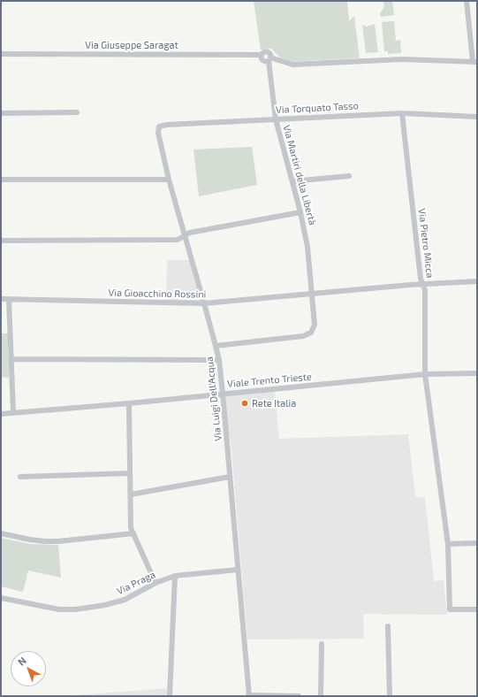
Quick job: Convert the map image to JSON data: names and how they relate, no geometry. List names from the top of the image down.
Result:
{
  "streets": {
    "street": [
      "Via Giuseppe Saragat",
      "Via Torquato Tasso",
      "Via Martiri della Libertà",
      "Via Pietro Micca",
      "Via Gioacchino Rossini",
      "Viale Trento Trieste",
      "Via Luigi Dell'Acqua",
      "Via Praga"
    ]
  },
  "crossings": [
    ["Via Giuseppe Saragat", "Via Martiri della Libertà"],
    ["Via Torquato Tasso", "Via Martiri della Libertà"],
    ["Via Torquato Tasso", "Via Pietro Micca"],
    ["Via Martiri della Libertà", "Via Gioacchino Rossini"],
    ["Via Martiri della Libertà", "Via Luigi Dell'Acqua"],
    ["Via Pietro Micca", "Viale Trento Trieste"],
    ["Via Gioacchino Rossini", "Via Luigi Dell'Acqua"],
    ["Viale Trento Trieste", "Via Luigi Dell'Acqua"],
    ["Via Luigi Dell'Acqua", "Via Praga"]
  ],
  "places": ["Rete Italia"],
  "north": "top left"
}
